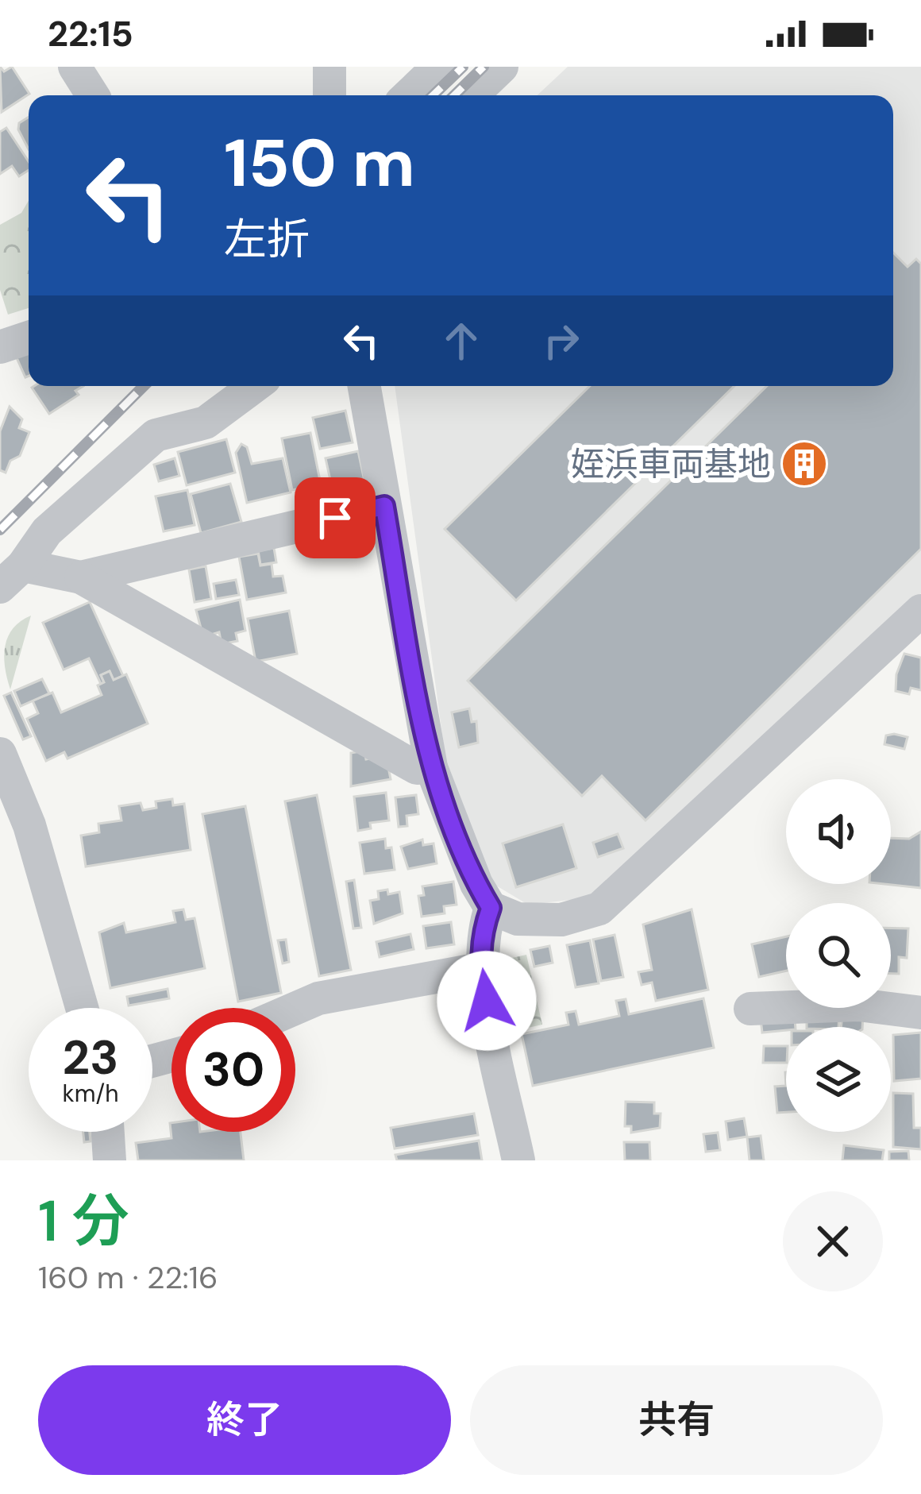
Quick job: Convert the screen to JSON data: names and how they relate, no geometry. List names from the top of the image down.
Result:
{
  "places": {
    "building": ["姪浜車両基地"]
  },
  "page": {
    "status": "22:15",
    "turn": ["150 m", "左折"],
    "speed": "23 km/h",
    "limit": "30",
    "heading": ["1 分", "160 m · 22:16"],
    "buttons": ["終了", "共有"]
  }
}
